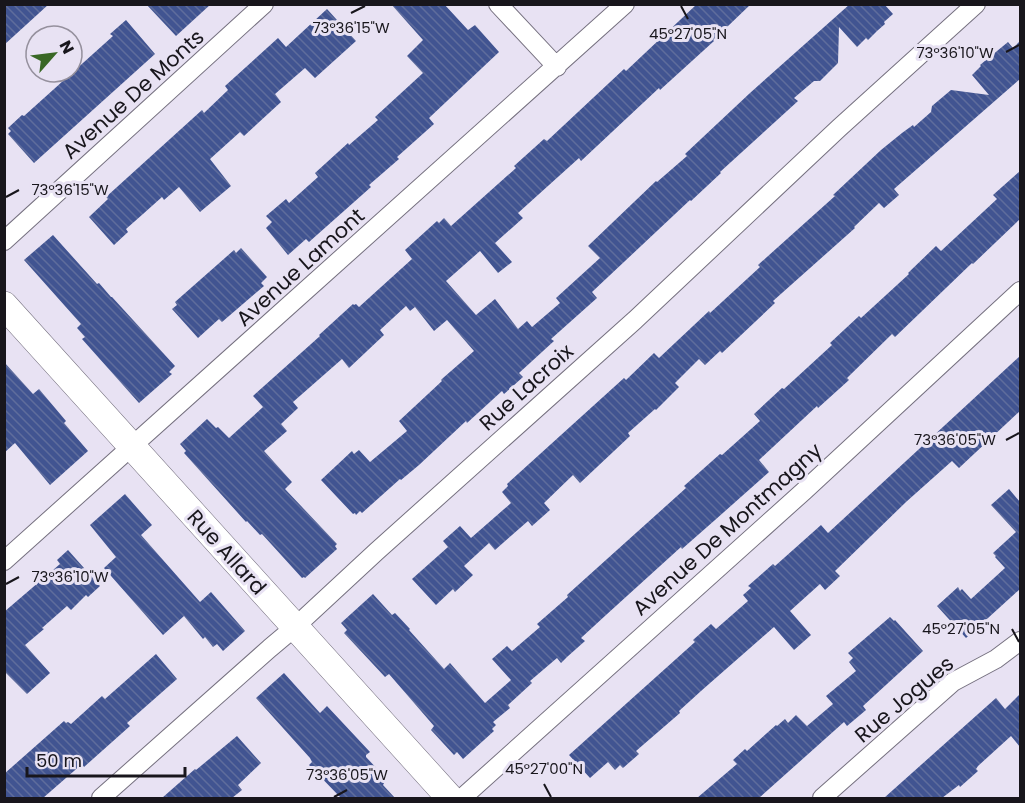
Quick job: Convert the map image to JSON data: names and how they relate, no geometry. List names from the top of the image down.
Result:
{
  "streets": {
    "street": [
      "Avenue De Monts",
      "Avenue Lamont",
      "Rue Lacroix",
      "Avenue De Montmagny",
      "Rue Allard",
      "Rue Jogues"
    ]
  },
  "crossings": [
    ["Avenue Lamont", "Rue Allard"],
    ["Rue Lacroix", "Rue Allard"]
  ],
  "scale_bar": "50 m",
  "north": "top right",
  "coordinates": [
    "73°36'15\"W",
    "45°27'05\"N",
    "73°36'10\"W",
    "73°36'05\"W",
    "45°27'00\"N"
  ]
}
